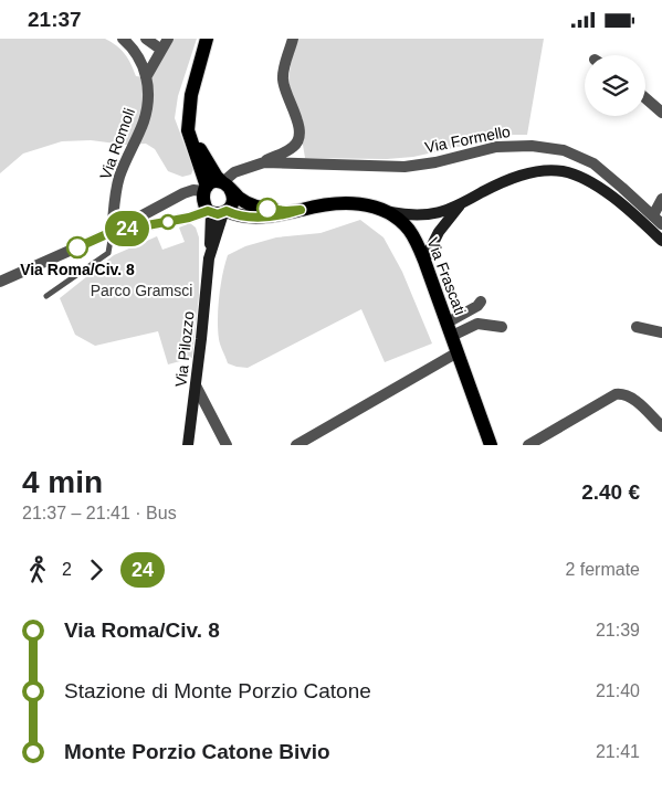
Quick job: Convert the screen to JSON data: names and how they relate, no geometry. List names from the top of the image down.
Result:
{
  "streets": {
    "main road": ["Via Frascati"],
    "street": ["Via Formello", "Via Romoli", "Via Pilozzo"]
  },
  "crossings": [
    ["Via Frascati", "Via Pilozzo"]
  ],
  "parks": ["Parco Gramsci"],
  "places": ["Via Roma/Civ. 8"],
  "lines": ["bus line 24"],
  "page": {
    "status": "21:37",
    "on_map": "24",
    "heading": ["4 min", "21:37 – 21:41 · Bus", "2.40 €"],
    "legs": ["2", "24", "2 fermate"],
    "list": [
      {
        "name": "Via Roma/Civ. 8",
        "value": "21:39"
      },
      {
        "name": "Stazione di Monte Porzio Catone",
        "value": "21:40"
      },
      {
        "name": "Monte Porzio Catone Bivio",
        "value": "21:41"
      }
    ]
  }
}
